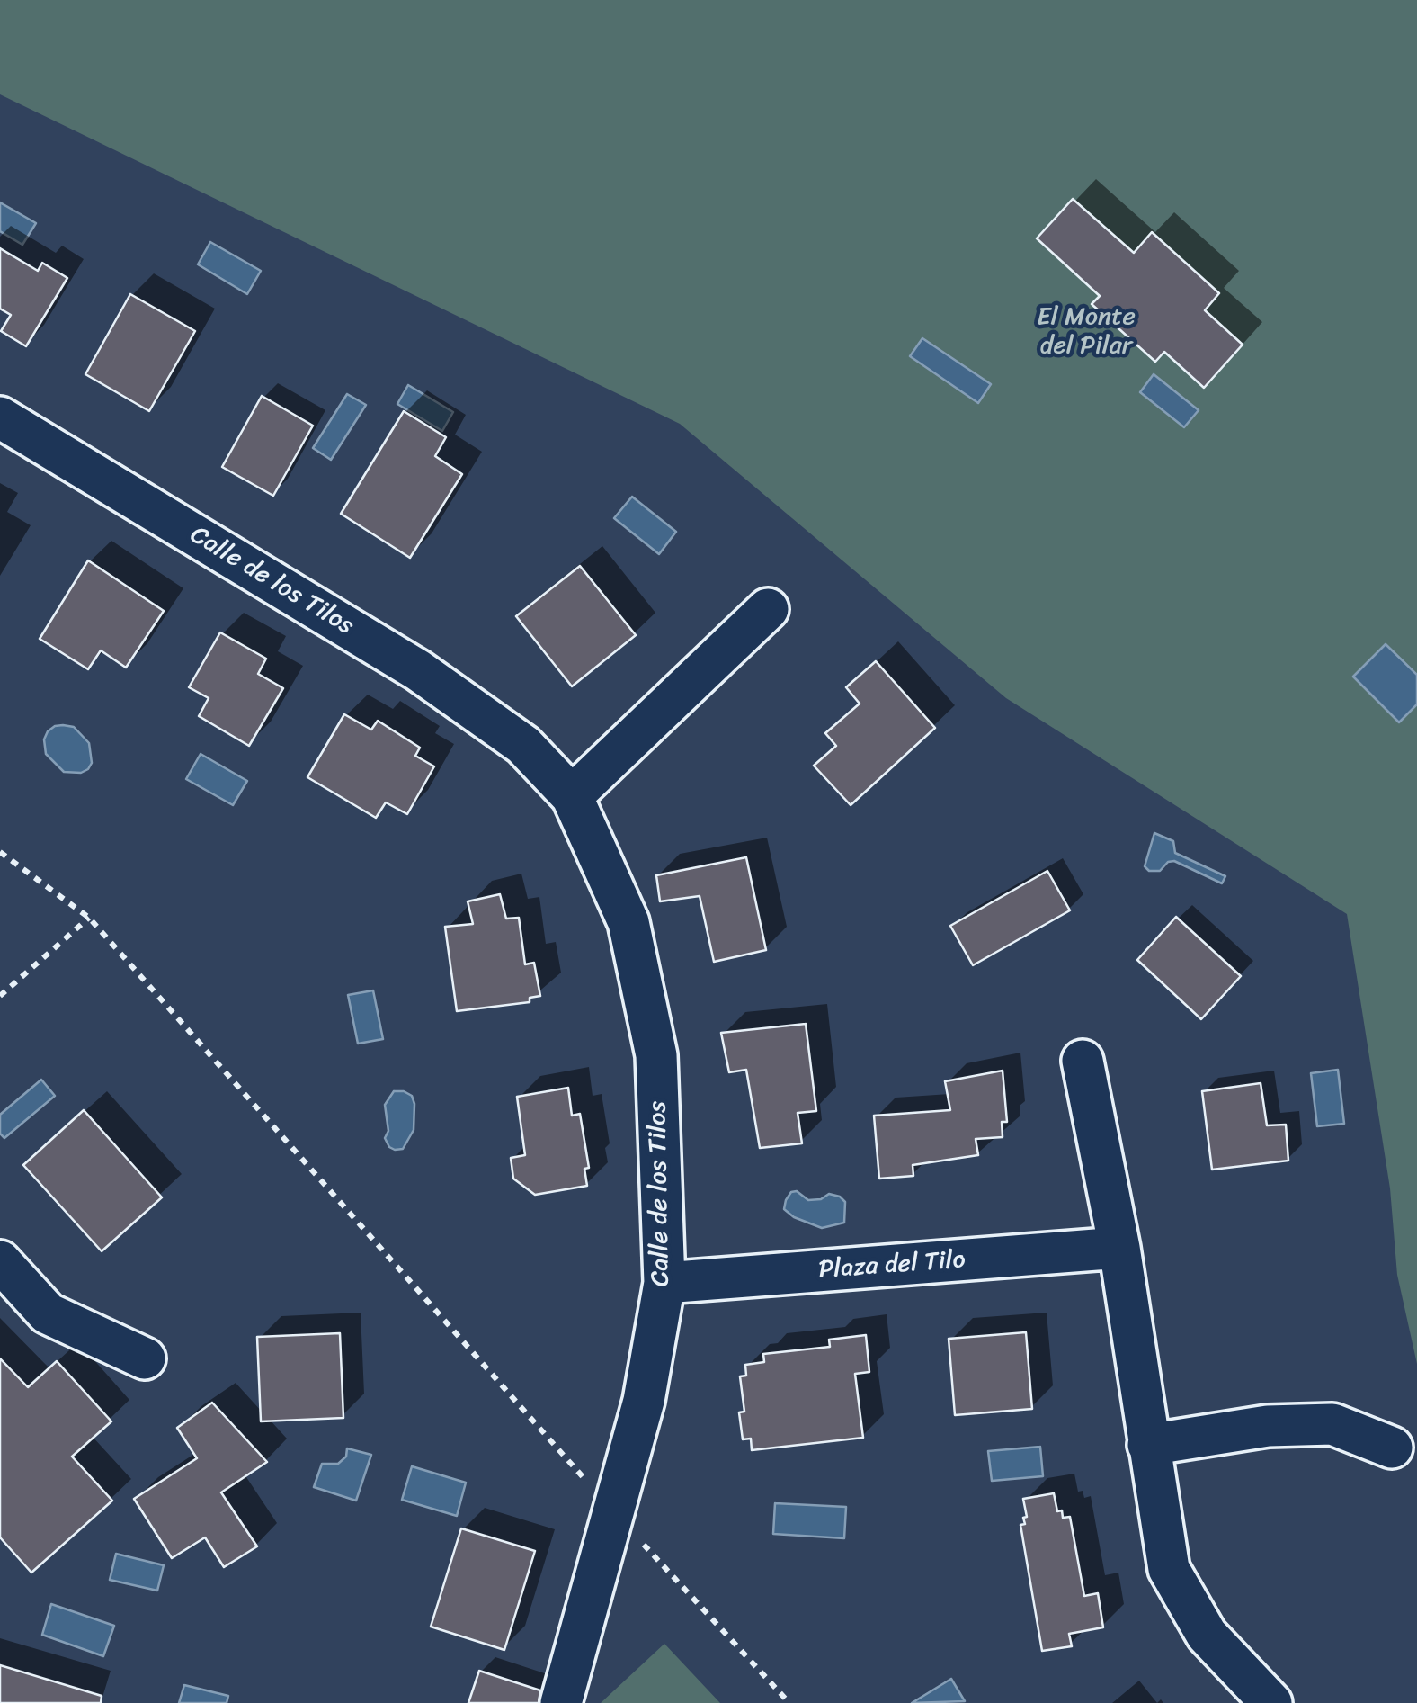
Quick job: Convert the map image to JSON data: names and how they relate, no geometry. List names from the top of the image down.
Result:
{
  "streets": {
    "street": ["Calle de los Tilos", "Plaza del Tilo"]
  },
  "crossings": [
    ["Calle de los Tilos", "Plaza del Tilo"]
  ],
  "parks": ["El Monte del Pilar"]
}
